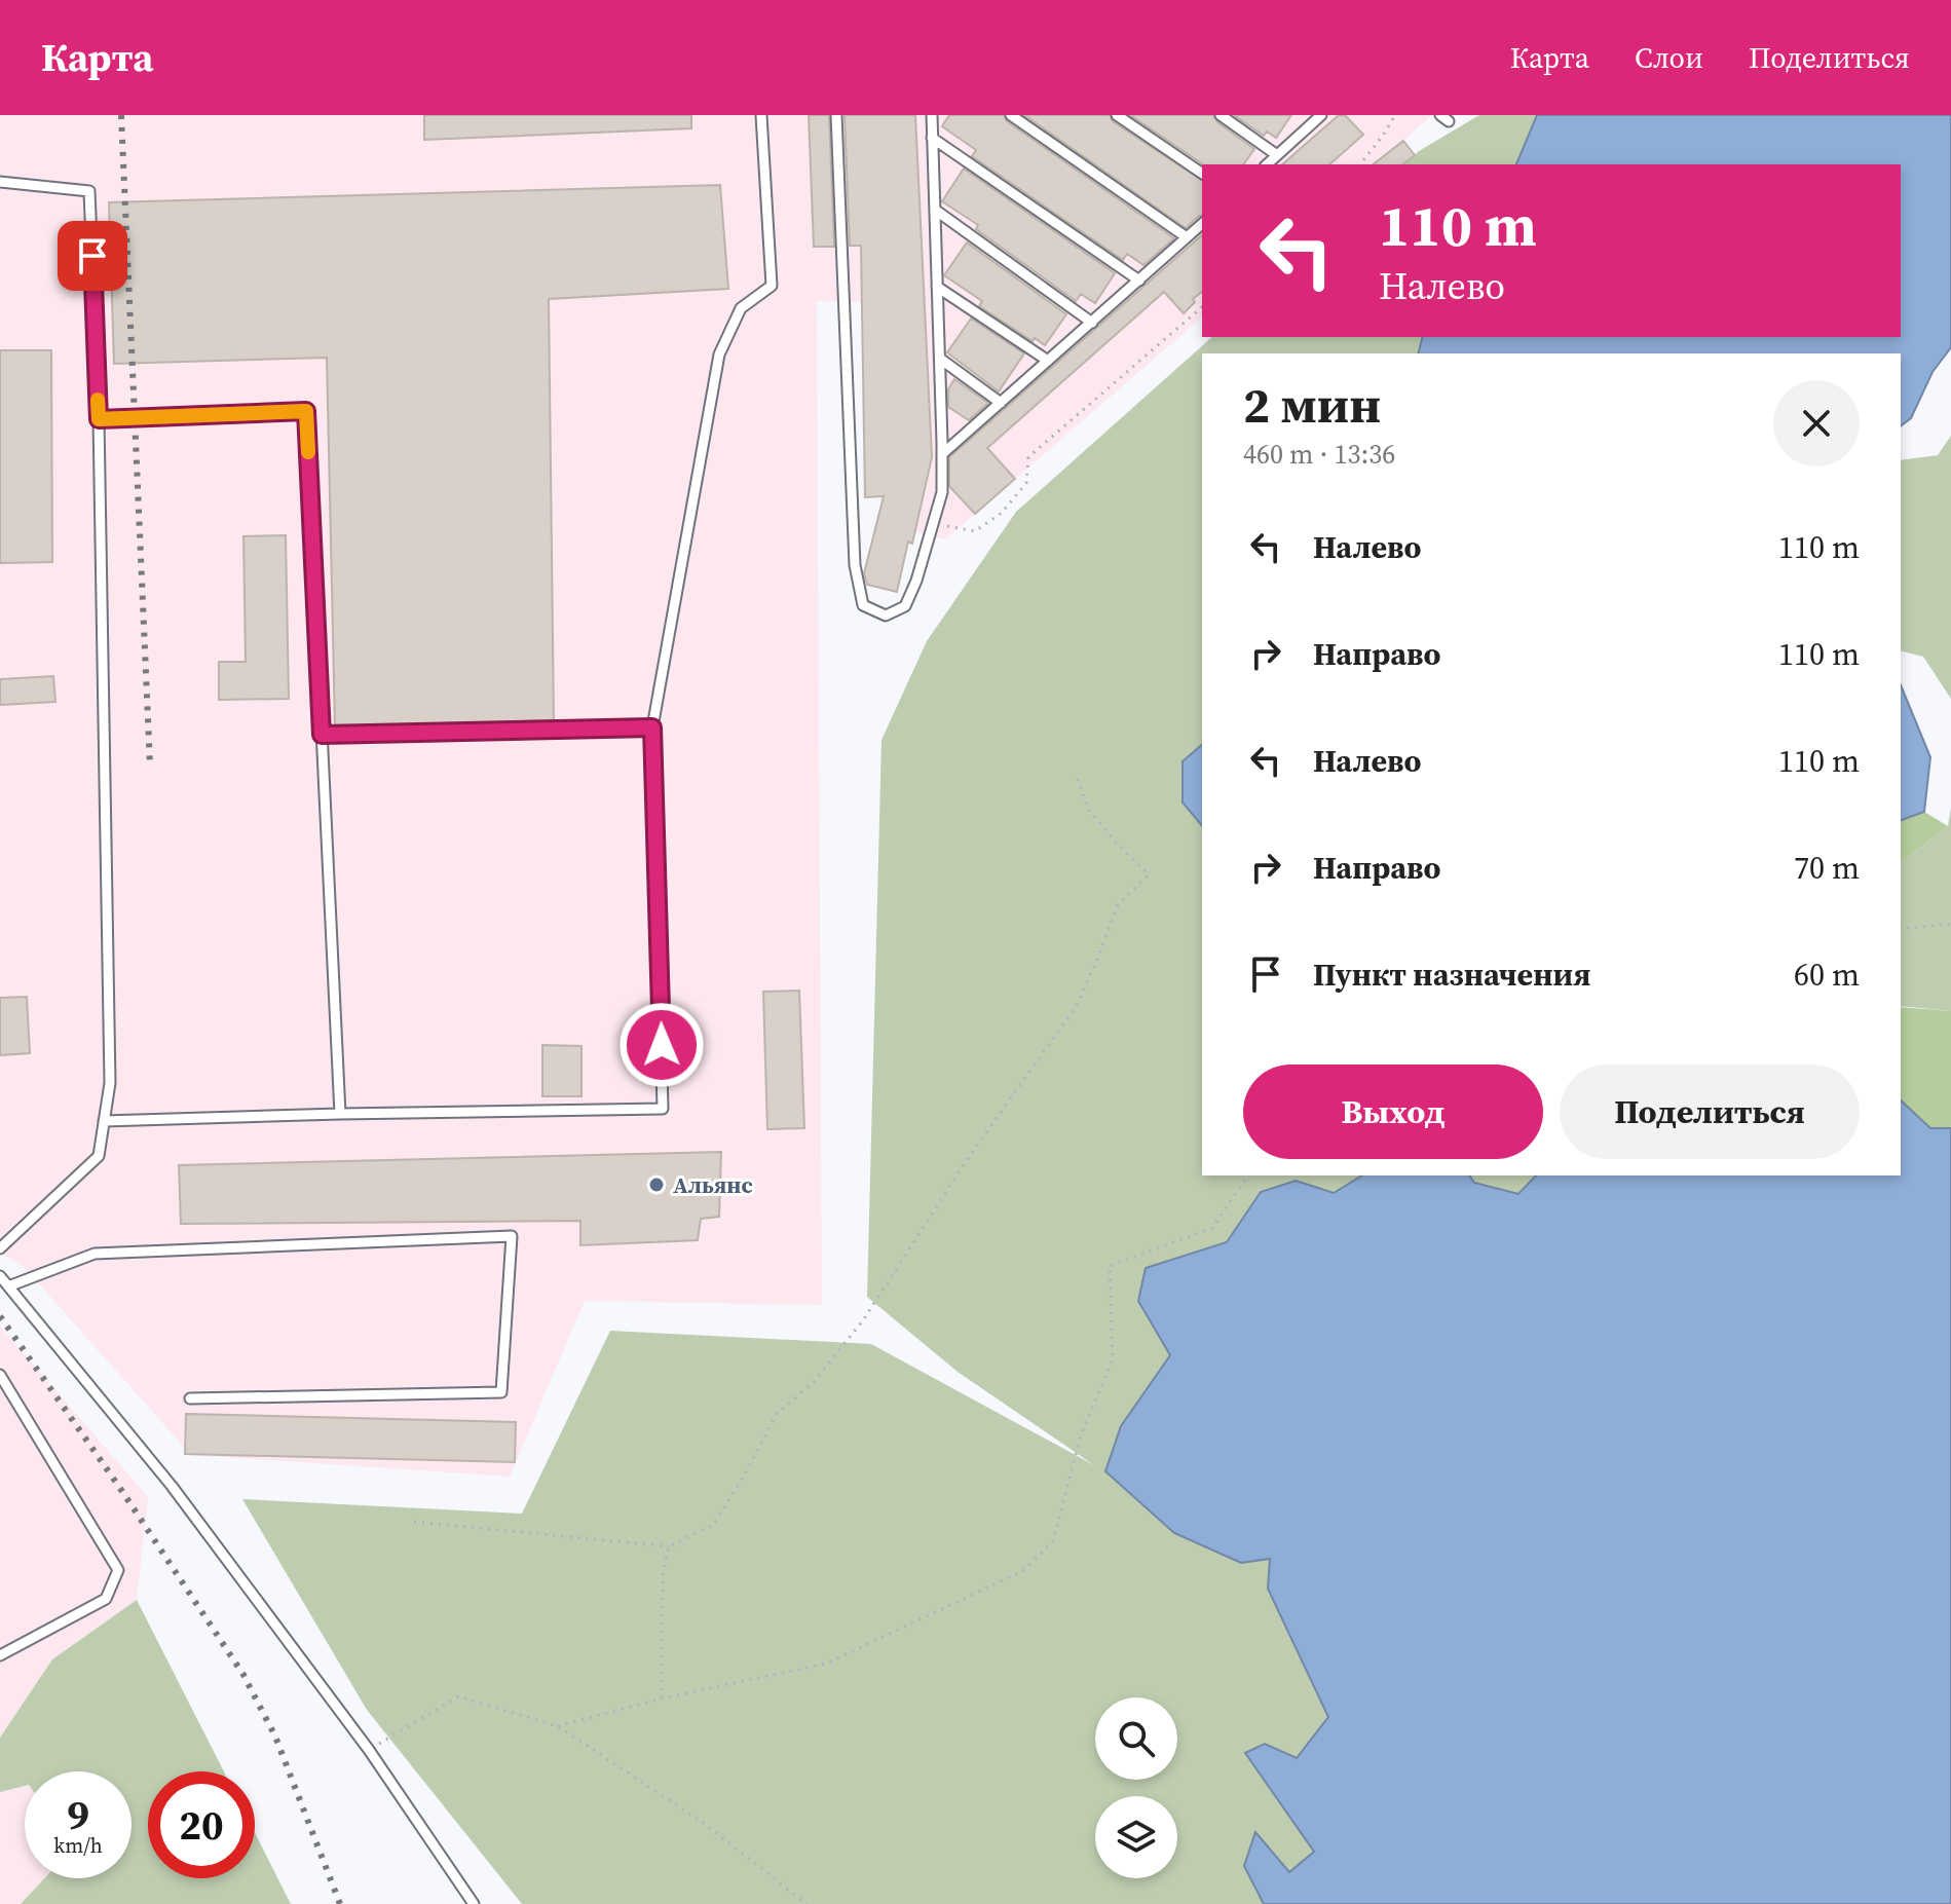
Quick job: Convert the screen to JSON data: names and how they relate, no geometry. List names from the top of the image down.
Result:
{
  "places": ["Альянс"],
  "page": {
    "header": "Карта",
    "nav": ["Карта", "Слои", "Поделиться"],
    "turn": ["110 m", "Налево"],
    "heading": ["2 мин", "460 m · 13:36"],
    "list": [
      {
        "name": "Налево",
        "value": "110 m"
      },
      {
        "name": "Направо",
        "value": "110 m"
      },
      {
        "name": "Налево",
        "value": "110 m"
      },
      {
        "name": "Направо",
        "value": "70 m"
      },
      {
        "name": "Пункт назначения",
        "value": "60 m"
      }
    ],
    "buttons": ["Выход", "Поделиться"],
    "speed": "9 km/h",
    "limit": "20"
  }
}
